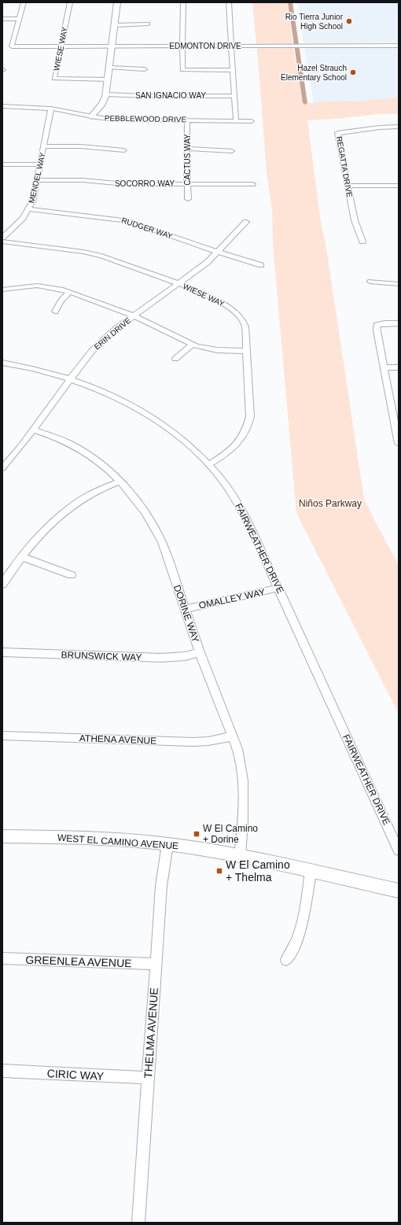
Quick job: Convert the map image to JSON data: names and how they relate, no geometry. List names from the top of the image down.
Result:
{
  "streets": {
    "main road": ["WEST EL CAMINO AVENUE"],
    "street": [
      "EDMONTON DRIVE",
      "WIESE WAY",
      "SAN IGNACIO WAY",
      "PEBBLEWOOD DRIVE",
      "CACTUS WAY",
      "REGATTA DRIVE",
      "MENDEL WAY",
      "SOCORRO WAY",
      "RUDGER WAY",
      "ERIN DRIVE",
      "FAIRWEATHER DRIVE",
      "OMALLEY WAY",
      "DORINE WAY",
      "BRUNSWICK WAY",
      "ATHENA AVENUE",
      "GREENLEA AVENUE",
      "THELMA AVENUE",
      "CIRIC WAY"
    ]
  },
  "crossings": [
    ["EDMONTON DRIVE", "WIESE WAY"],
    ["WIESE WAY", "ERIN DRIVE"],
    ["WIESE WAY", "FAIRWEATHER DRIVE"],
    ["PEBBLEWOOD DRIVE", "CACTUS WAY"],
    ["PEBBLEWOOD DRIVE", "MENDEL WAY"],
    ["CACTUS WAY", "SOCORRO WAY"],
    ["MENDEL WAY", "SOCORRO WAY"],
    ["MENDEL WAY", "RUDGER WAY"],
    ["RUDGER WAY", "ERIN DRIVE"],
    ["ERIN DRIVE", "FAIRWEATHER DRIVE"],
    ["ERIN DRIVE", "DORINE WAY"],
    ["FAIRWEATHER DRIVE", "OMALLEY WAY"],
    ["OMALLEY WAY", "DORINE WAY"],
    ["DORINE WAY", "BRUNSWICK WAY"],
    ["DORINE WAY", "ATHENA AVENUE"],
    ["DORINE WAY", "WEST EL CAMINO AVENUE"],
    ["WEST EL CAMINO AVENUE", "THELMA AVENUE"],
    ["GREENLEA AVENUE", "THELMA AVENUE"],
    ["THELMA AVENUE", "CIRIC WAY"]
  ],
  "parks": ["Niños Parkway"],
  "places": {
    "other": ["Rio Tierra Junior High School", "Hazel Strauch Elementary School"],
    "transit": ["W El Camino + Dorine", "W El Camino + Thelma"]
  }
}
